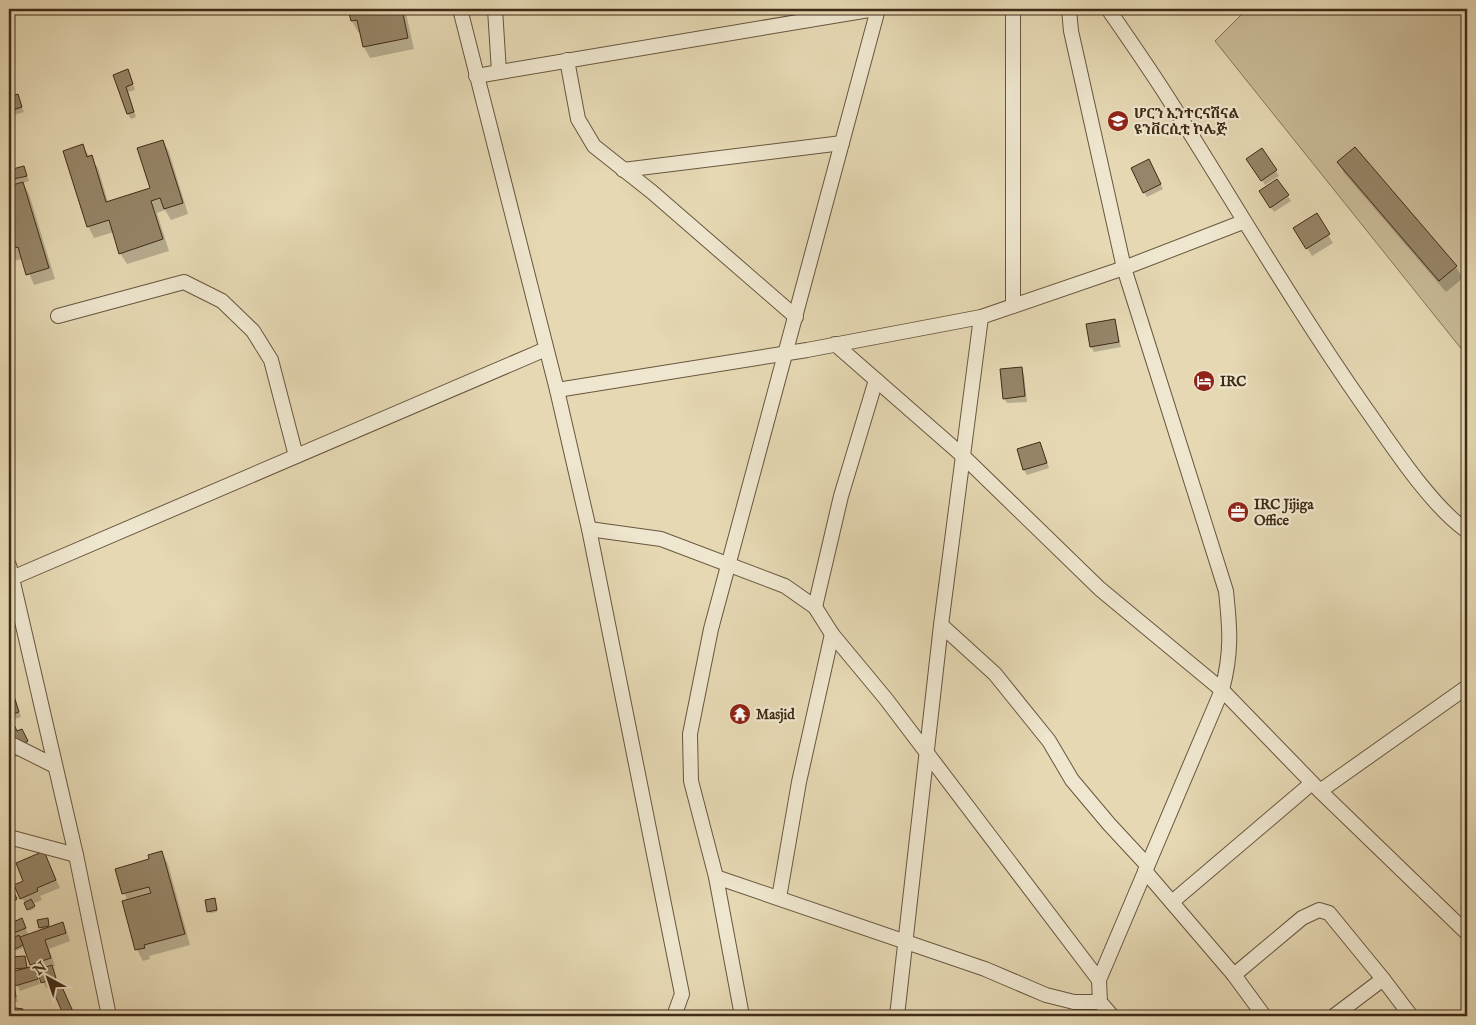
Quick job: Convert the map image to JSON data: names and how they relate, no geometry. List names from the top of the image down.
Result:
{
  "places": {
    "school or university": ["ሆርን ኢንተርናሽናል ዩንቨርሲቲ ኮሌጅ"],
    "hotel": ["IRC"],
    "office": ["IRC Jijiga Office"],
    "temple": ["Masjid"]
  },
  "north": "top left"
}
